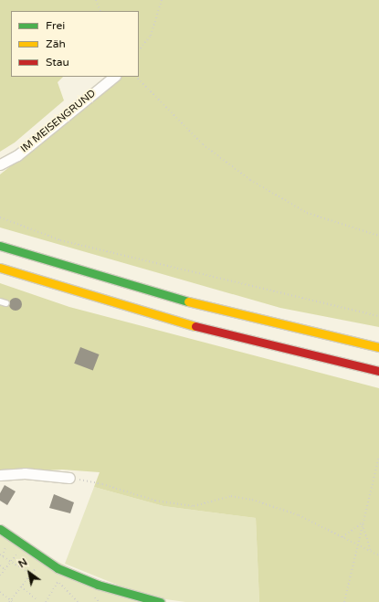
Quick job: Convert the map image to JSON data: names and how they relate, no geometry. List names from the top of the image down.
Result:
{
  "streets": {
    "street": ["IM MEISENGRUND"]
  },
  "legend": ["Frei", "Zäh", "Stau"],
  "north": "top left"
}
